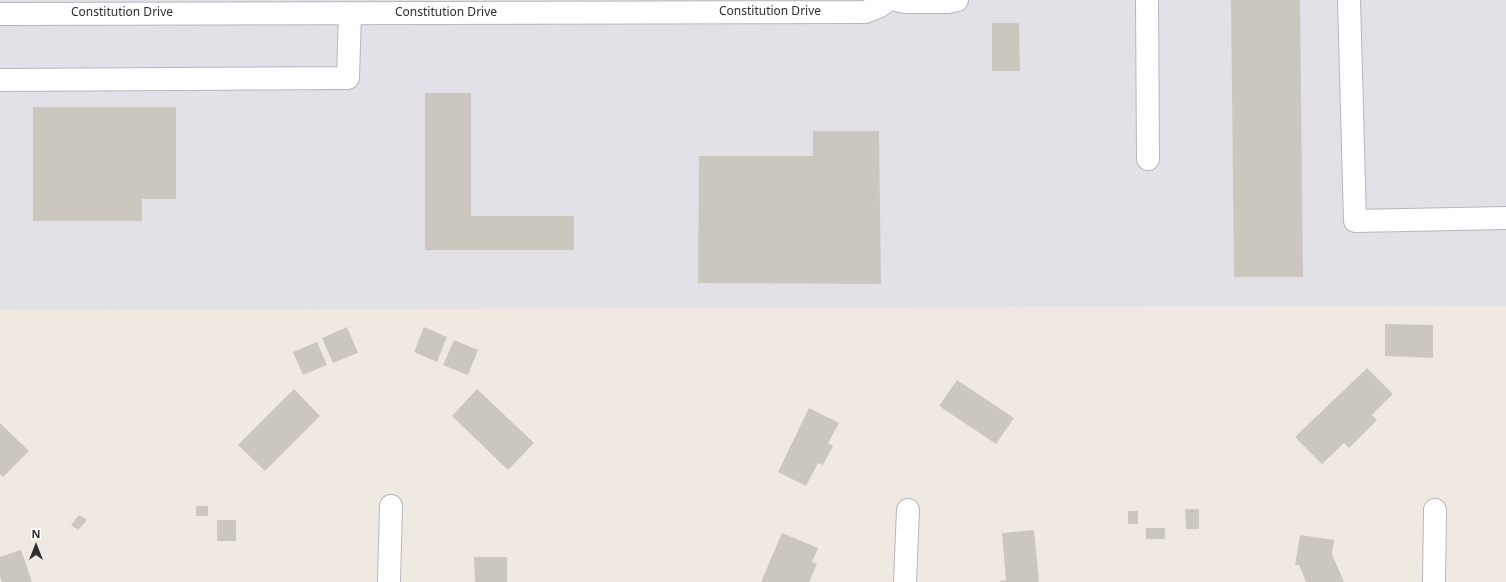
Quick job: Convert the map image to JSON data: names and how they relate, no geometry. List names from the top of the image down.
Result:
{
  "streets": {
    "street": ["Constitution Drive"]
  },
  "north": "top"
}
